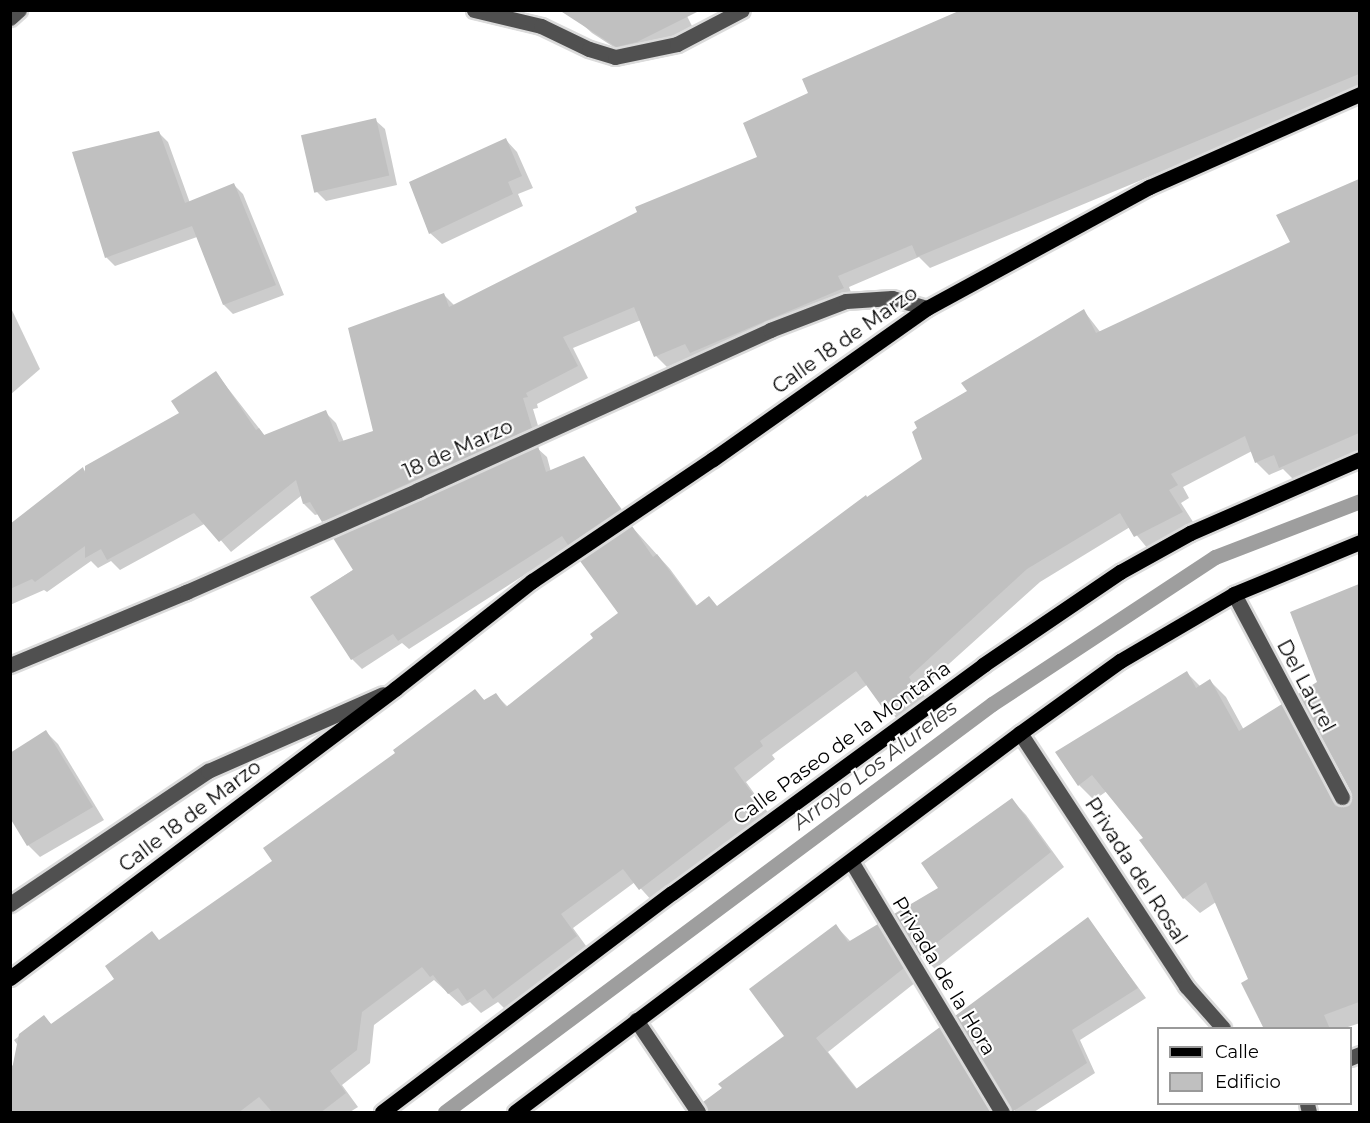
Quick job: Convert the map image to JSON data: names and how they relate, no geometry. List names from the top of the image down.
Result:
{
  "streets": {
    "main road": ["Calle 18 de Marzo", "Calle Paseo de la Montaña"],
    "street": [
      "18 de Marzo",
      "Del Laurel",
      "Privada del Rosal",
      "Privada de la Hora"
    ]
  },
  "crossings": [
    ["Calle 18 de Marzo", "18 de Marzo"]
  ],
  "water": ["Arroyo Los Alureles"],
  "legend": ["Calle", "Edificio"]
}
